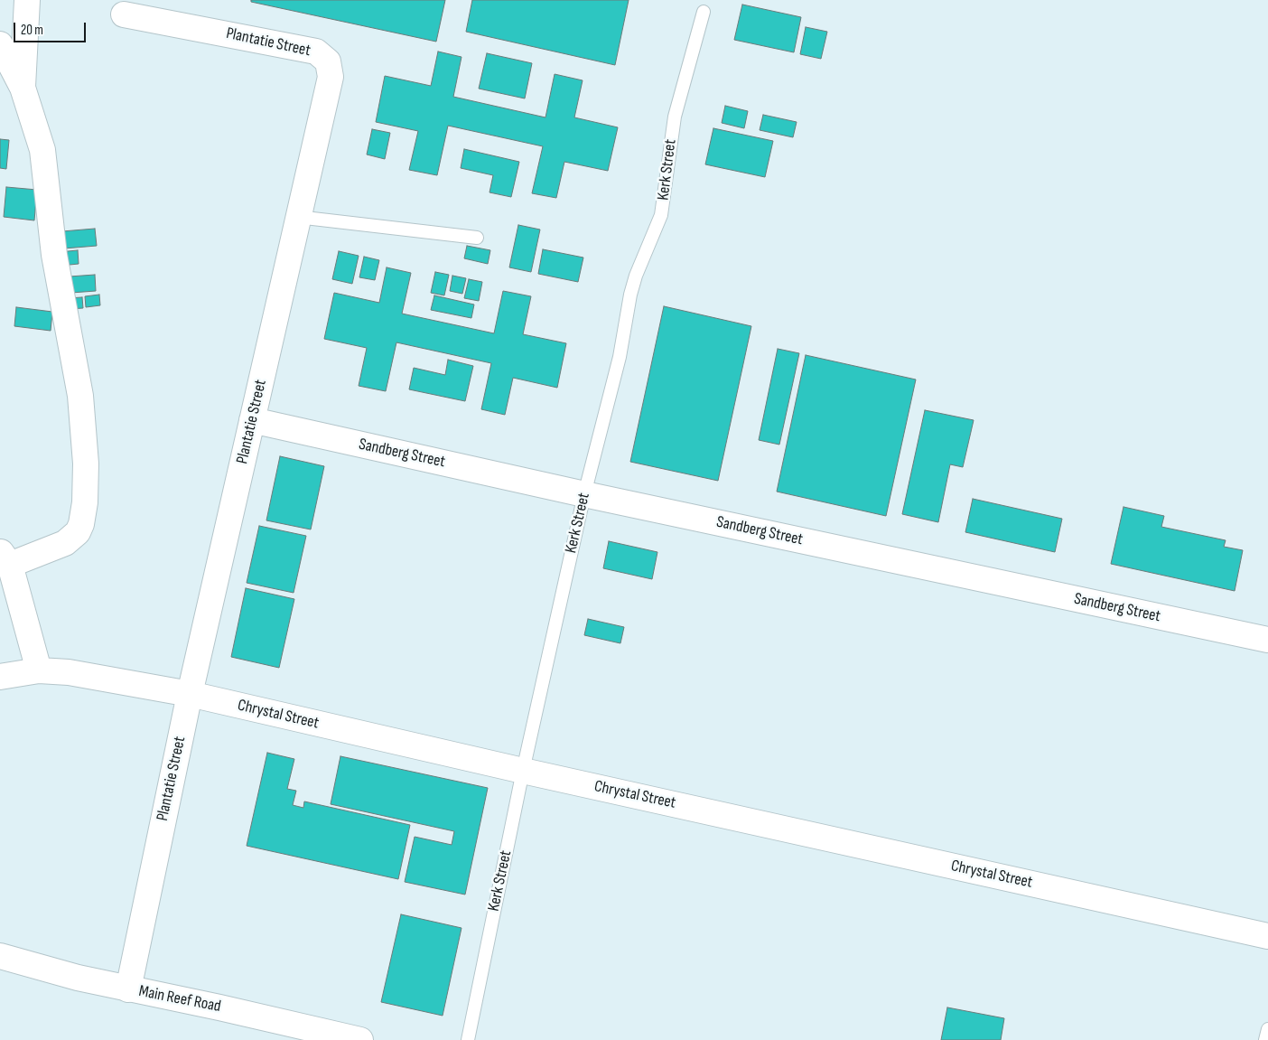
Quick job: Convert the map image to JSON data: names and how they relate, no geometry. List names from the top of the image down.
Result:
{
  "streets": {
    "street": [
      "Plantatie Street",
      "Sandberg Street",
      "Chrystal Street",
      "Main Reef Road"
    ],
    "lane": ["Kerk Street"]
  },
  "crossings": [
    ["Plantatie Street", "Sandberg Street"],
    ["Plantatie Street", "Chrystal Street"],
    ["Plantatie Street", "Main Reef Road"],
    ["Kerk Street", "Sandberg Street"],
    ["Kerk Street", "Chrystal Street"]
  ],
  "scale_bar": "20 m"
}
